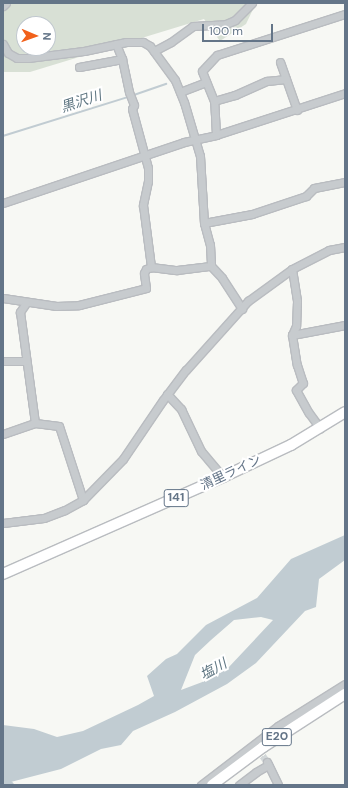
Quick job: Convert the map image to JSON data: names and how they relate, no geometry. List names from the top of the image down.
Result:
{
  "streets": {
    "highway": ["清里ライン", "141", "E20"]
  },
  "water": ["黒沢川", "塩川"],
  "scale_bar": "100 m",
  "north": "right"
}
